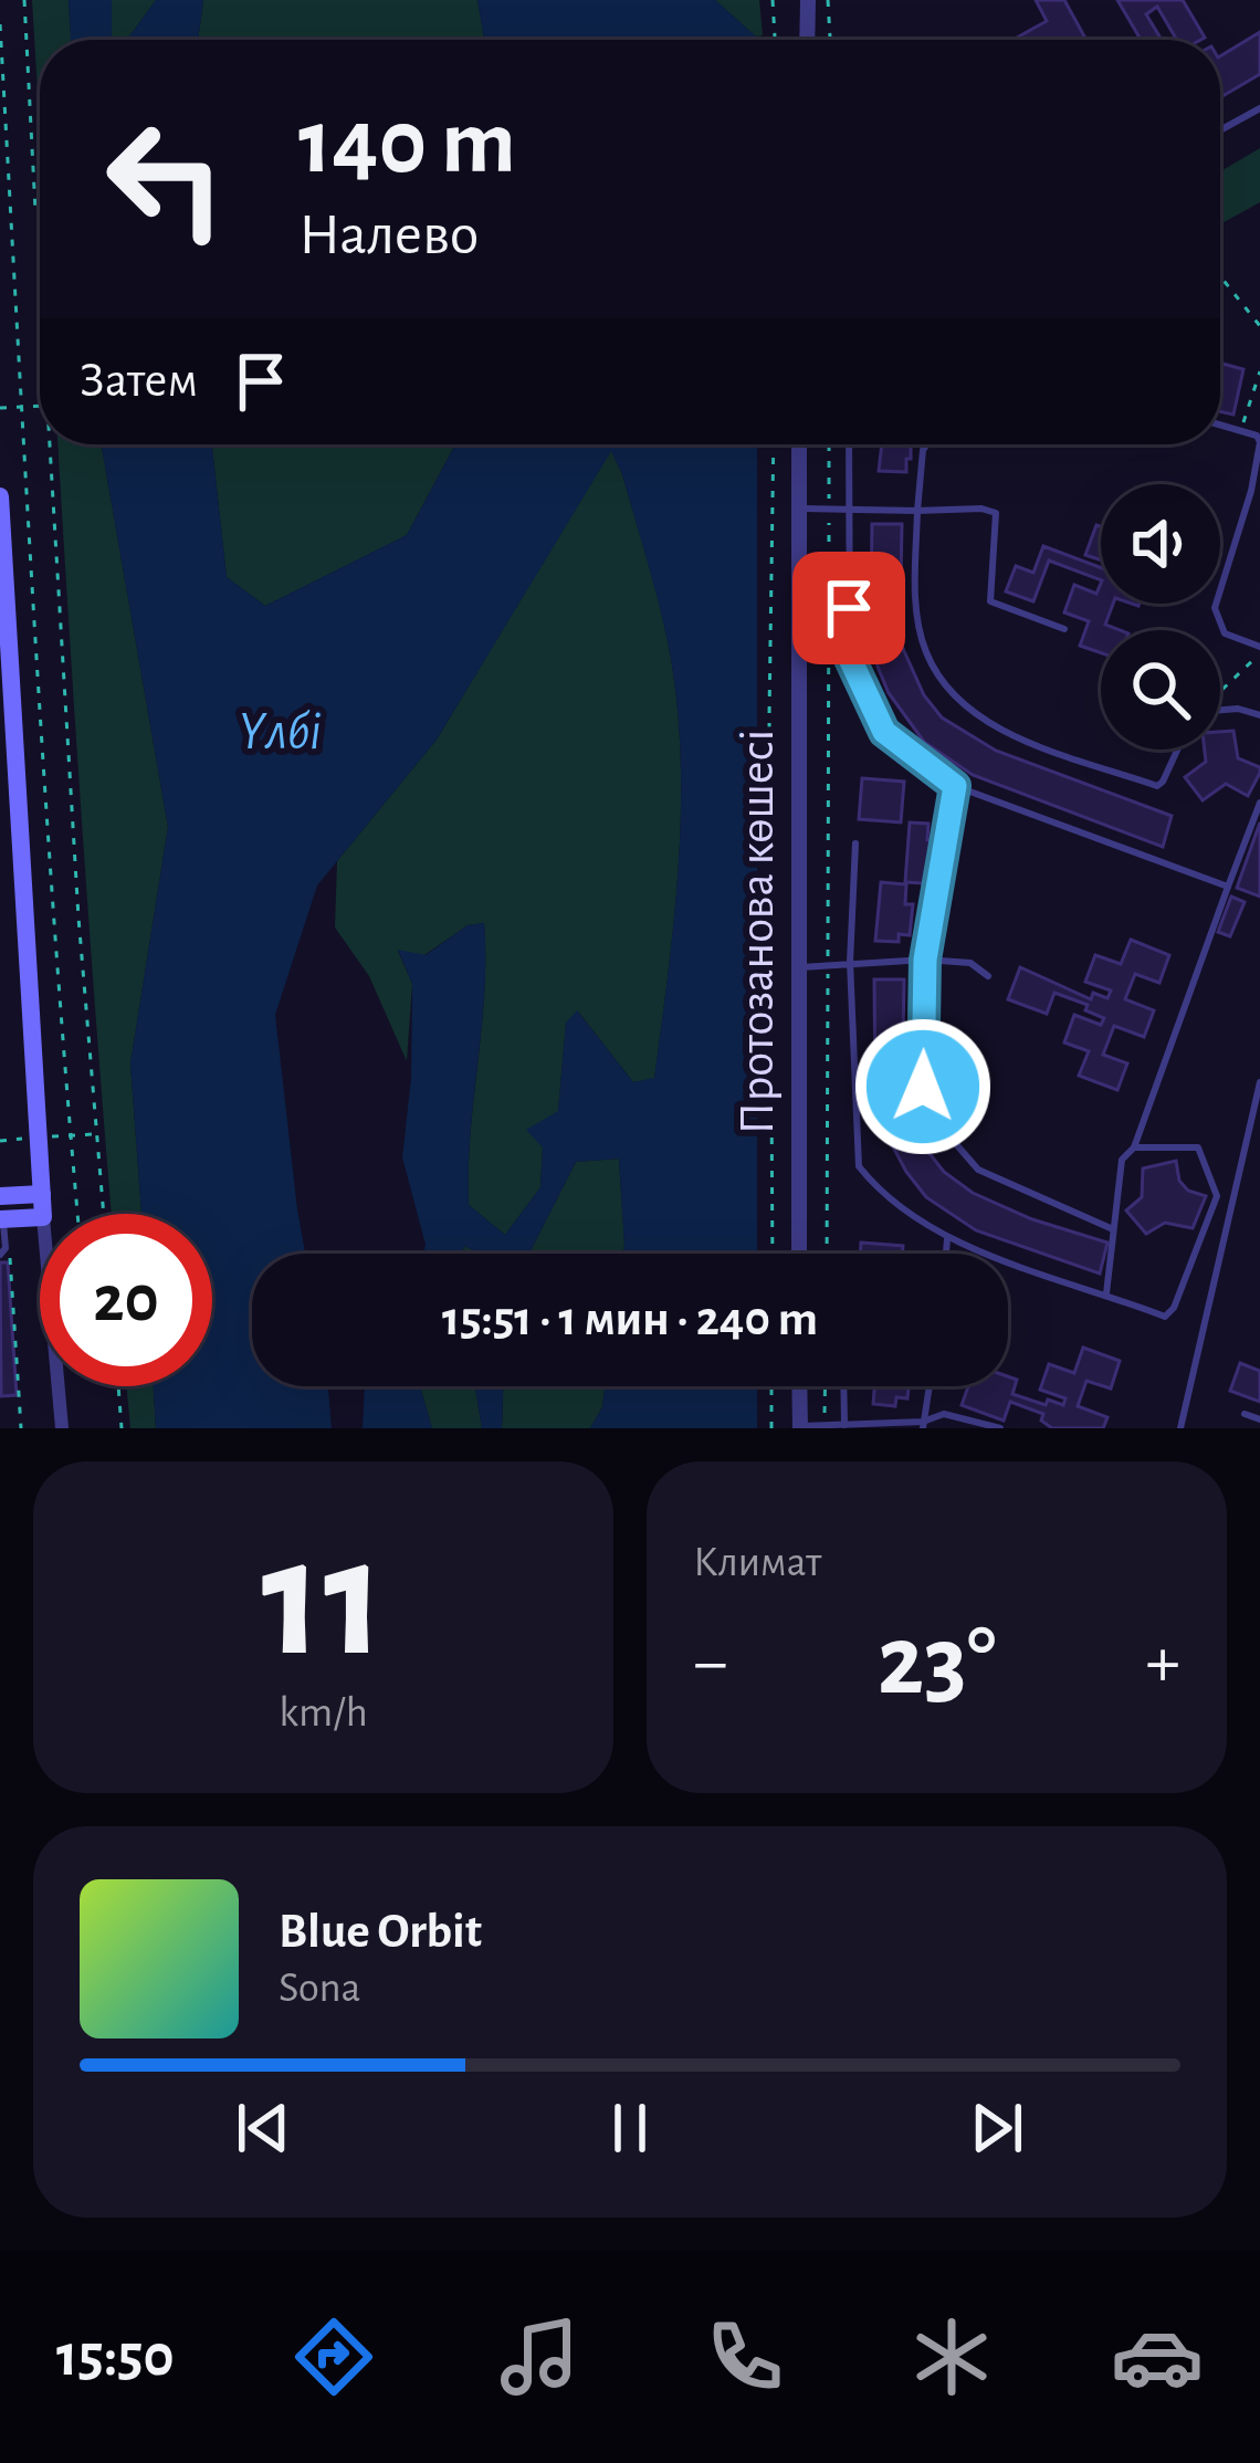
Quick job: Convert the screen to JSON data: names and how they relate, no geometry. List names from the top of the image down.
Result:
{
  "streets": {
    "street": ["Протозанова көшесі"]
  },
  "water": ["Үлбі"],
  "page": {
    "turn": ["140 m", "Налево"],
    "then": "Затем",
    "limit": "20",
    "trip": "15:51 · 1 мин · 240 m",
    "tile": [
      ["11", "km/h"],
      "Климат"
    ],
    "heat": ["−", "23°", "+"],
    "song": ["Blue Orbit", "Sona"],
    "tabs": "15:50"
  }
}
